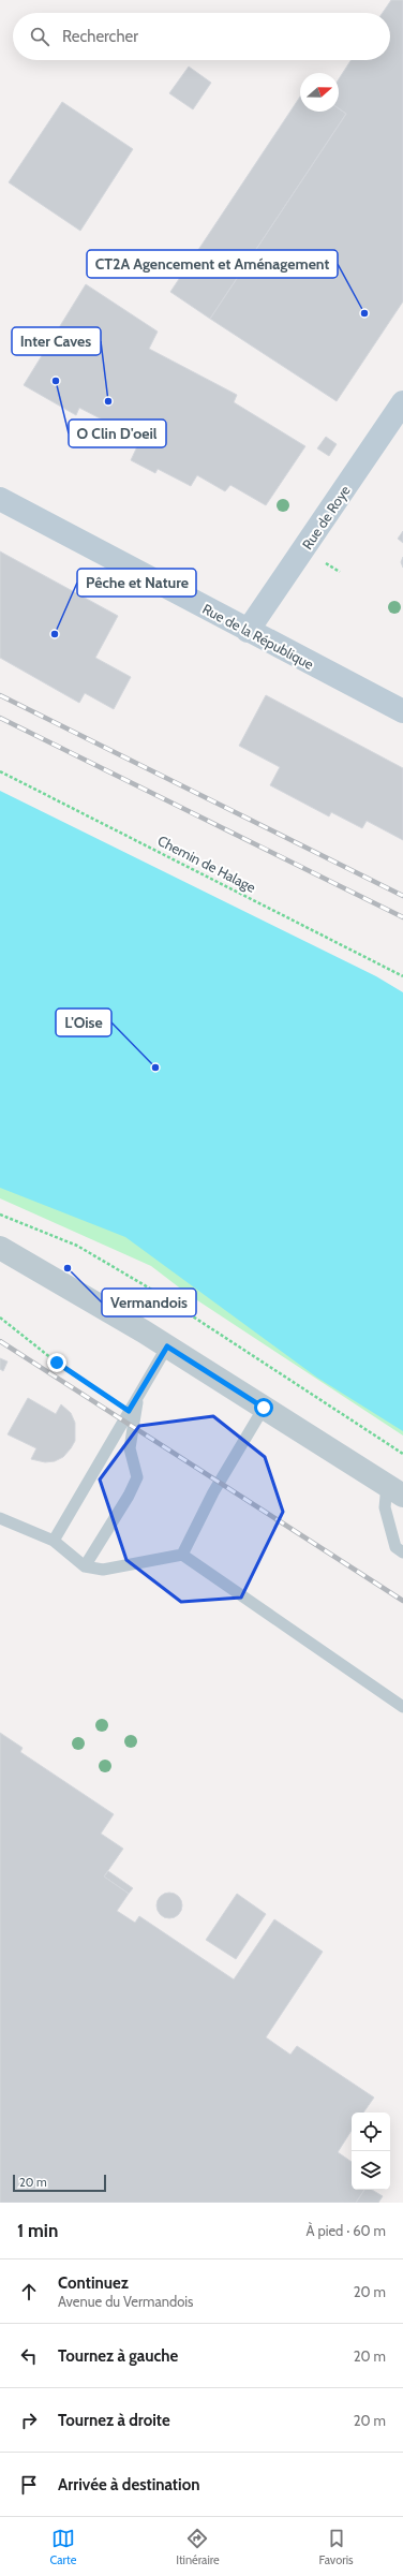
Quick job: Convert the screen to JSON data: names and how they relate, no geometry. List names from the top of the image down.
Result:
{
  "streets": {
    "main road": ["Rue de Roye", "Rue de la République"],
    "path": ["Chemin de Halage"]
  },
  "crossings": [
    ["Rue de Roye", "Rue de la République"]
  ],
  "places": [
    "CT2A Agencement et Aménagement",
    "O Clin D'oeil",
    "Inter Caves",
    "Pêche et Nature",
    "L'Oise",
    "Vermandois"
  ],
  "scale_bar": "20 m",
  "north": "right",
  "page": {
    "search": "Rechercher",
    "scale": "20 m",
    "heading": ["1 min", "À pied · 60 m"],
    "list": [
      ["Continuez", "Avenue du Vermandois", "20 m"],
      ["Tournez à gauche", "20 m"],
      ["Tournez à droite", "20 m"],
      "Arrivée à destination"
    ],
    "nav": ["Carte", "Itinéraire", "Favoris"]
  }
}
